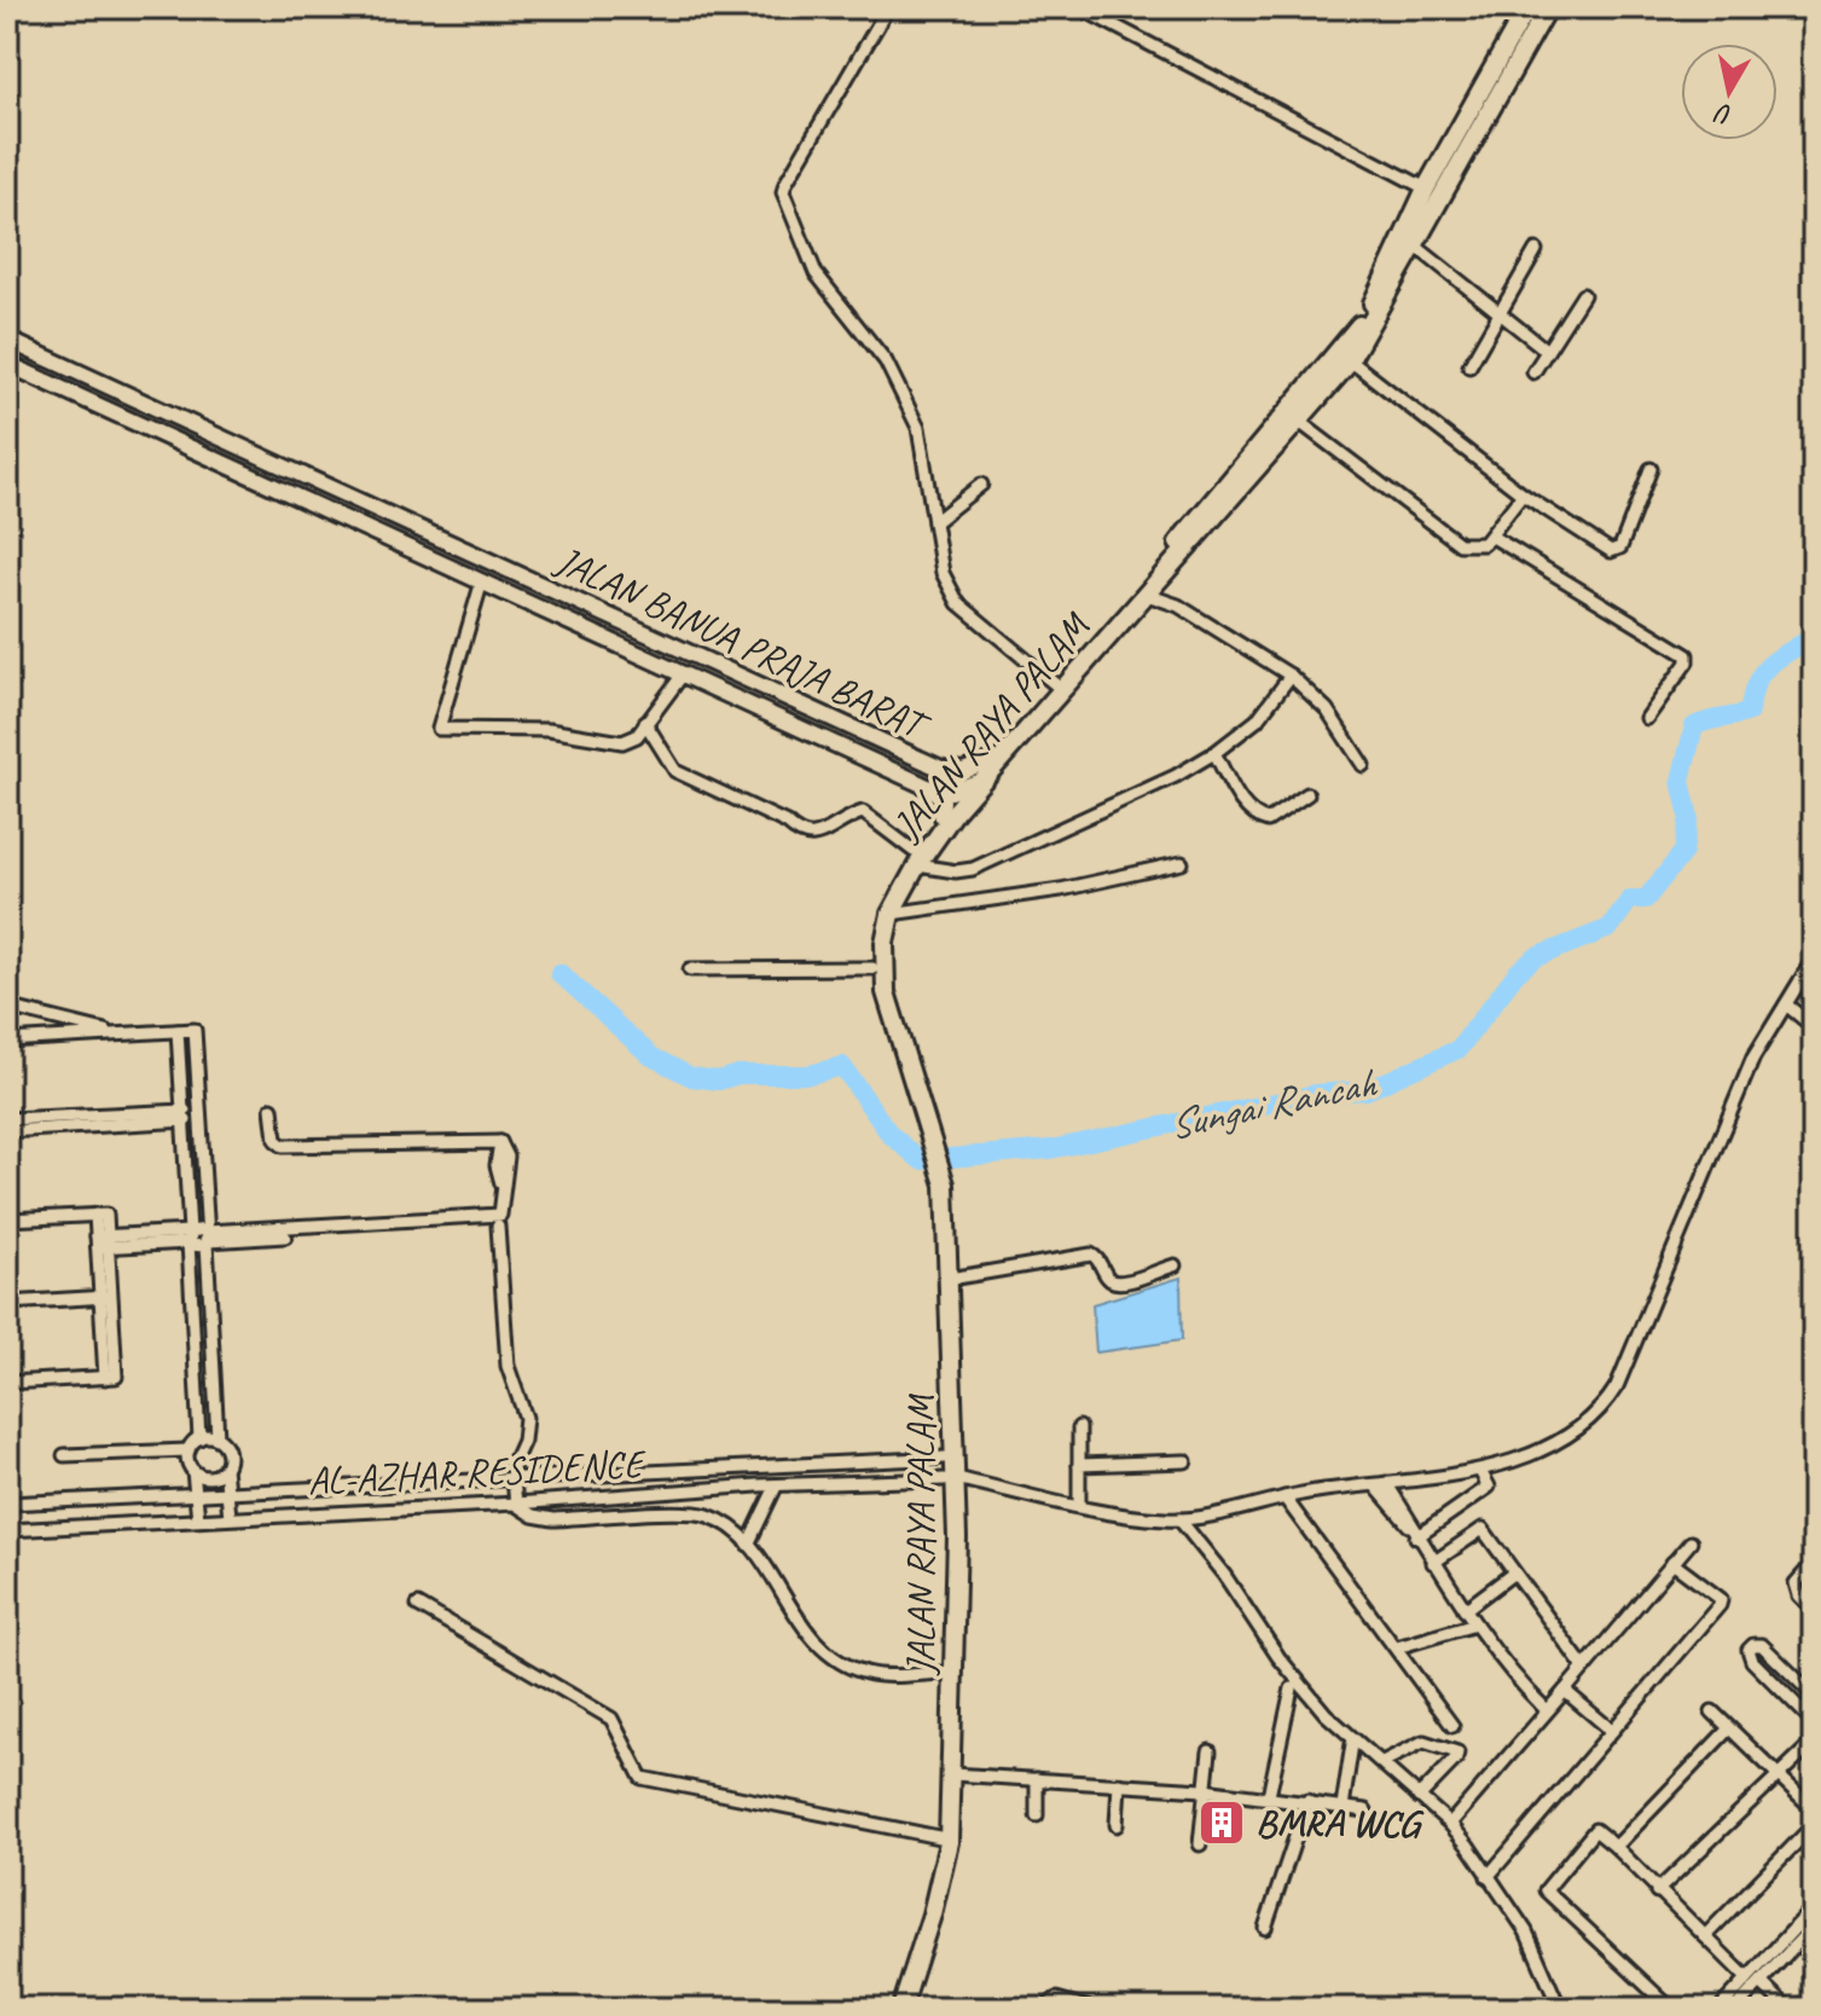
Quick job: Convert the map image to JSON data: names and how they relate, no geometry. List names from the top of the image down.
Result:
{
  "streets": {
    "main road": ["JALAN RAYA PALAM"],
    "street": ["JALAN BANUA PRAJA BARAT", "AL-AZHAR RESIDENCE"]
  },
  "crossings": [
    ["JALAN BANUA PRAJA BARAT", "JALAN RAYA PALAM"],
    ["JALAN RAYA PALAM", "AL-AZHAR RESIDENCE"]
  ],
  "water": ["Sungai Rancah"],
  "places": {
    "building": ["BMRA WCG"]
  },
  "north": "bottom"
}
